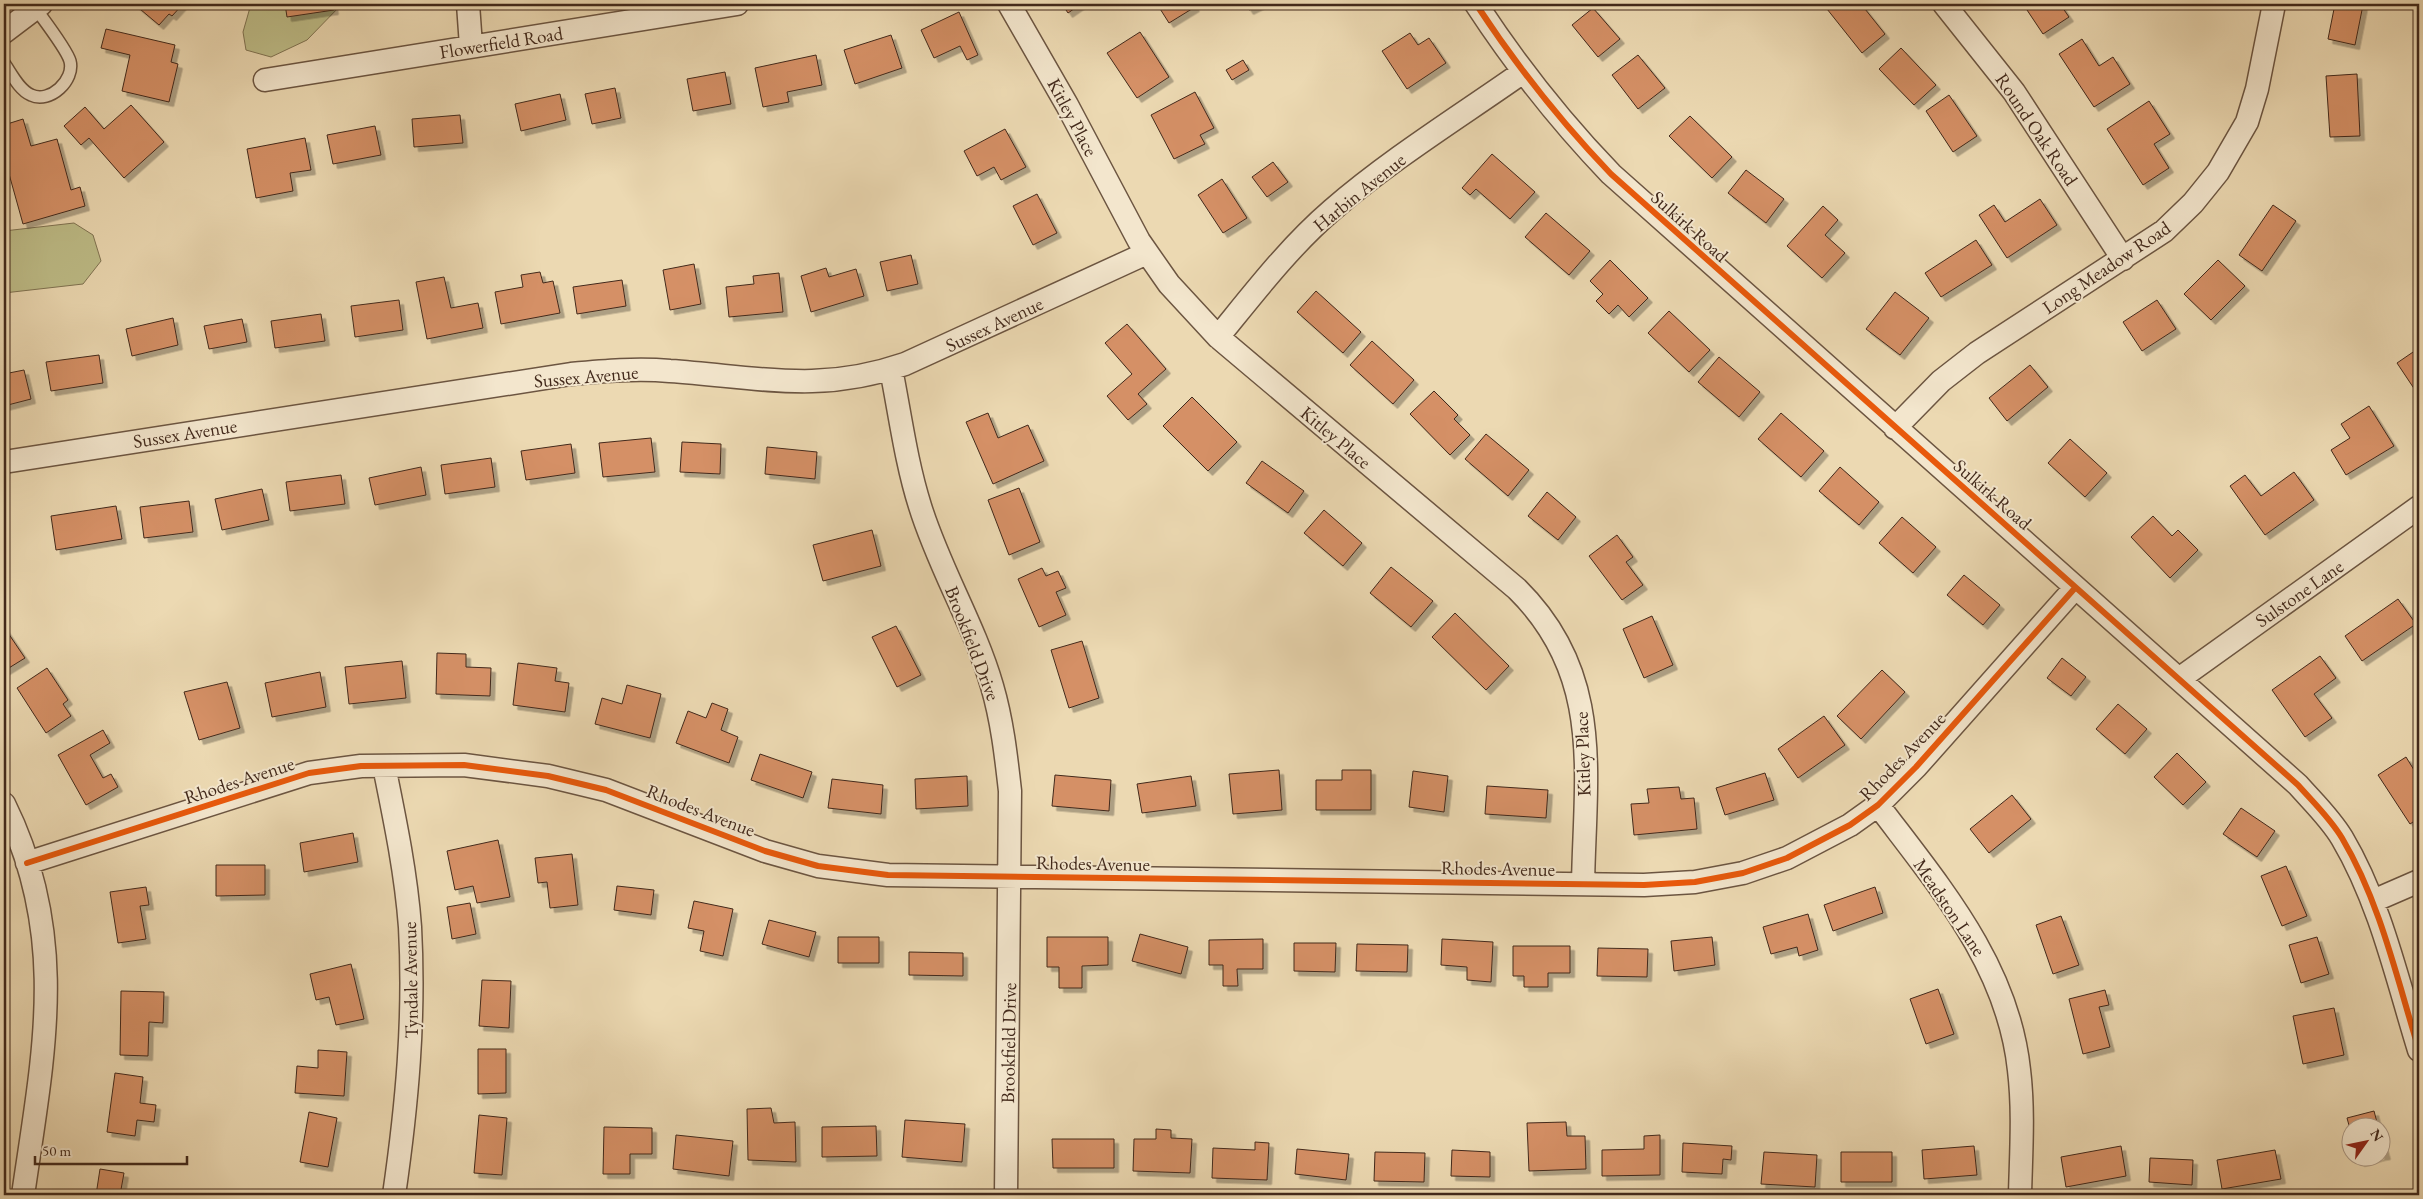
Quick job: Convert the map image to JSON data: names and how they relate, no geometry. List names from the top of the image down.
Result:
{
  "streets": {
    "street": [
      "Flowerfield Road",
      "Kitley Place",
      "Round Oak Road",
      "Harbin Avenue",
      "Sulkirk Road",
      "Long Meadow Road",
      "Sussex Avenue",
      "Sulstone Lane",
      "Brookfield Drive",
      "Rhodes Avenue",
      "Meadston Lane",
      "Tyndale Avenue"
    ]
  },
  "crossings": [
    ["Kitley Place", "Harbin Avenue"],
    ["Kitley Place", "Sussex Avenue"],
    ["Kitley Place", "Rhodes Avenue"],
    ["Round Oak Road", "Long Meadow Road"],
    ["Harbin Avenue", "Sulkirk Road"],
    ["Sulkirk Road", "Long Meadow Road"],
    ["Sulkirk Road", "Sulstone Lane"],
    ["Sulkirk Road", "Rhodes Avenue"],
    ["Sussex Avenue", "Brookfield Drive"],
    ["Brookfield Drive", "Rhodes Avenue"],
    ["Rhodes Avenue", "Meadston Lane"],
    ["Rhodes Avenue", "Tyndale Avenue"]
  ],
  "scale_bar": "50 m",
  "north": "top right"
}
